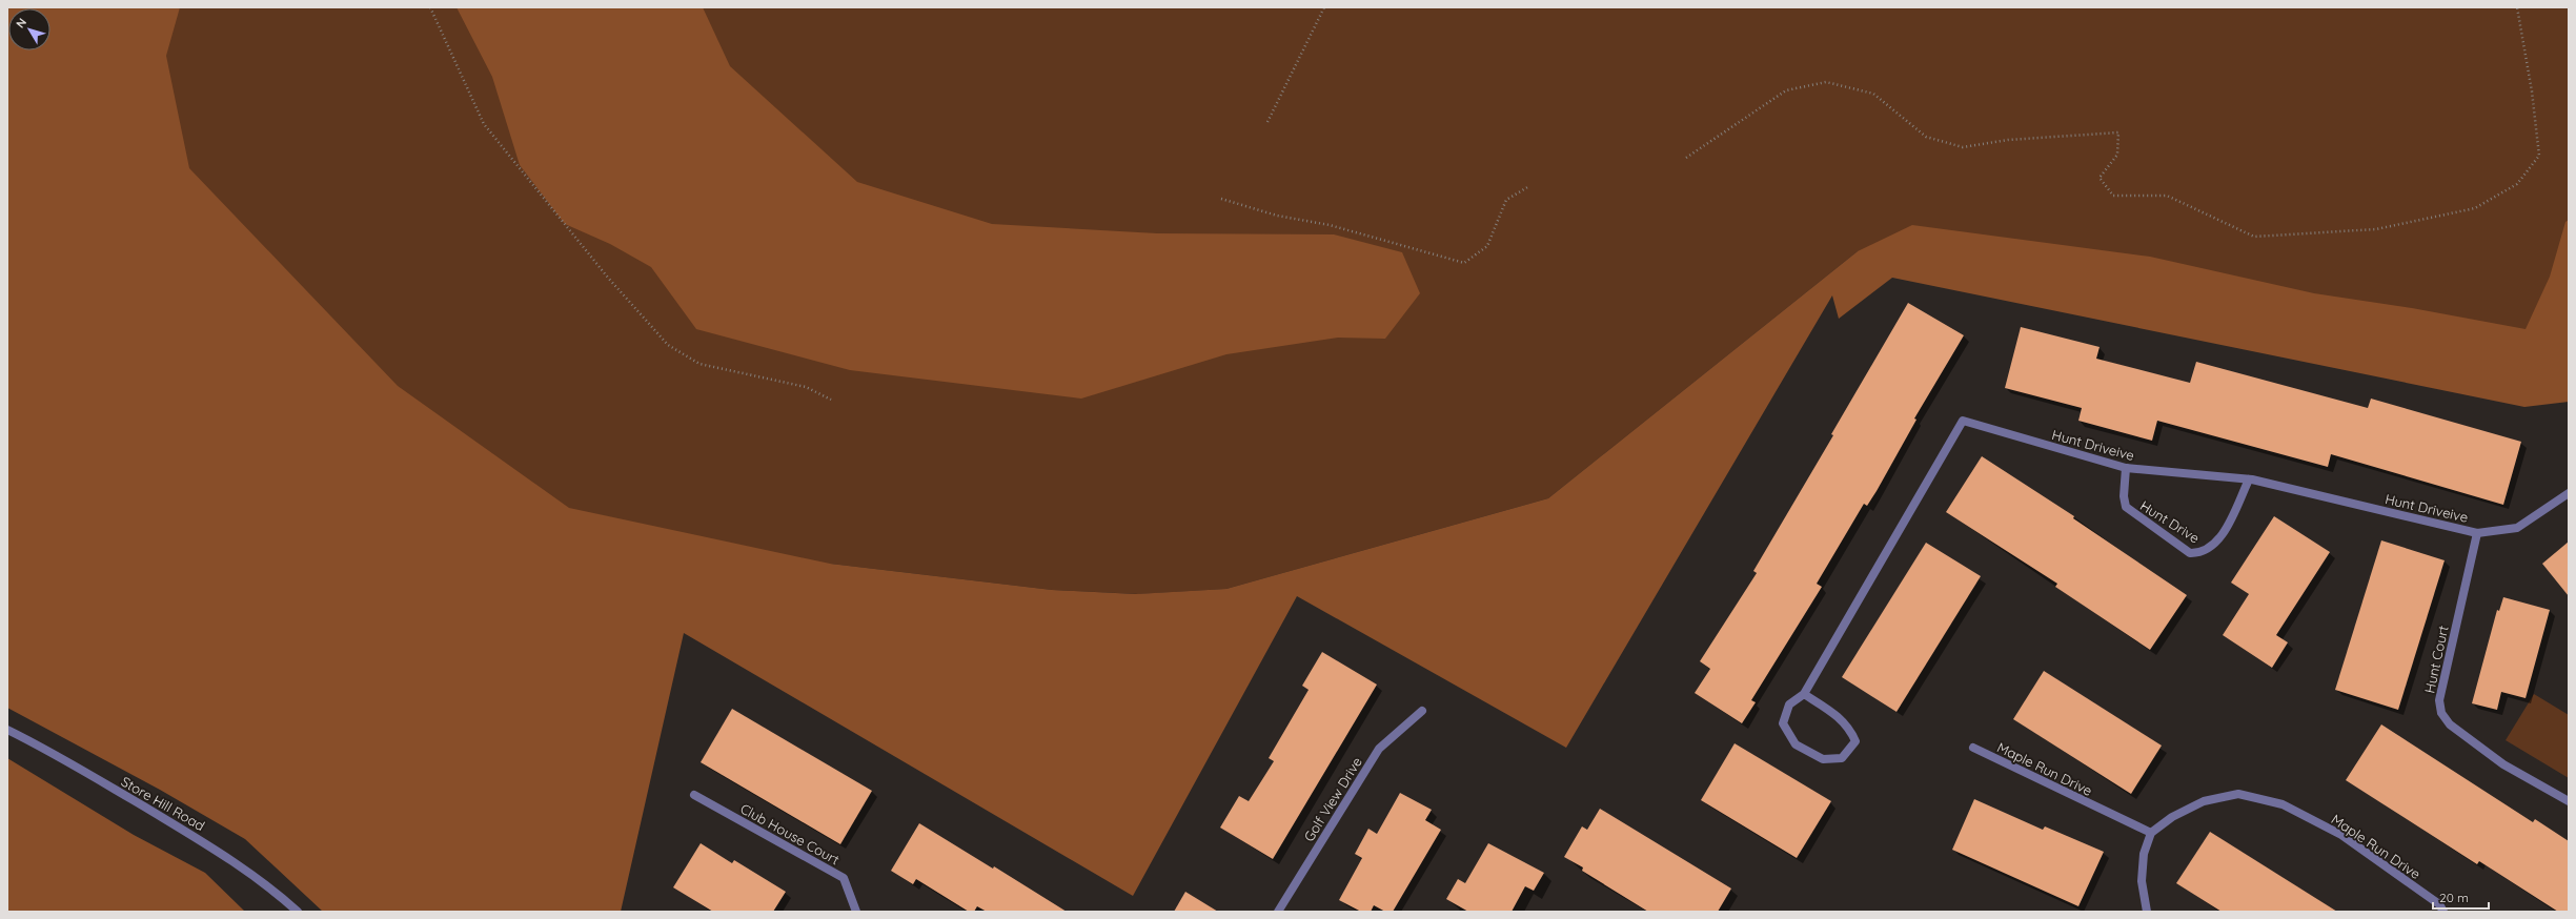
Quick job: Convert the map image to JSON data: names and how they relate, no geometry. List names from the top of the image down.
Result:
{
  "streets": {
    "street": [
      "Hunt Driveive",
      "Hunt Drive",
      "Hunt Court",
      "Maple Run Drive",
      "Golf View Drive",
      "Store Hill Road",
      "Club House Court"
    ]
  },
  "crossings": [
    ["Hunt Driveive", "Hunt Drive"],
    ["Hunt Driveive", "Hunt Court"]
  ],
  "scale_bar": "20 m",
  "north": "top left"
}
